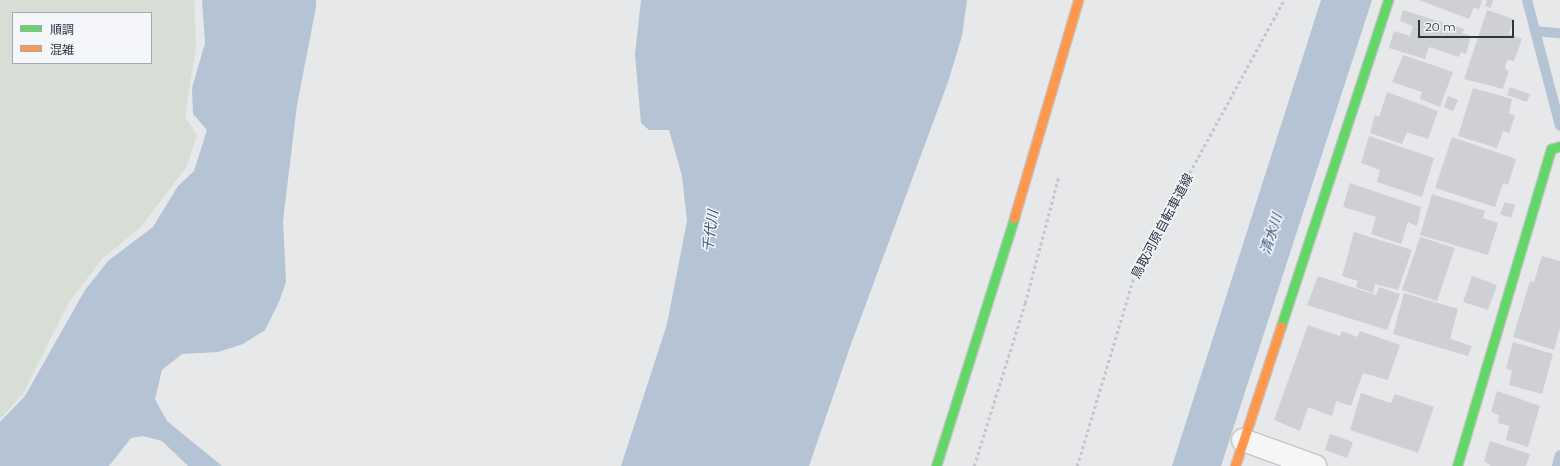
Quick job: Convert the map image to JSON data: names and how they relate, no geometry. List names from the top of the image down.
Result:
{
  "streets": {
    "path": ["鳥取河原自転車道線"]
  },
  "water": ["千代川", "清水川"],
  "legend": ["順調", "混雑"],
  "scale_bar": "20 m"
}
